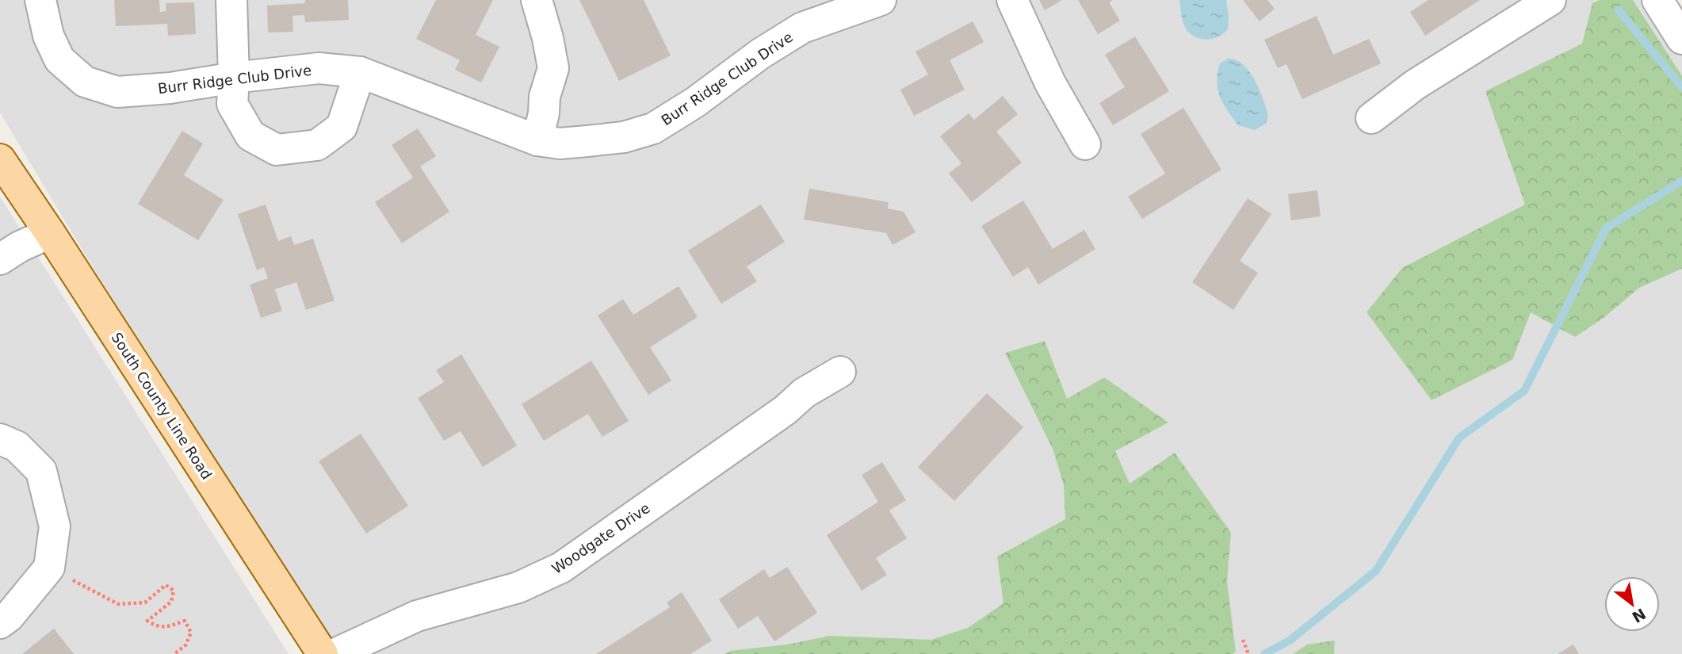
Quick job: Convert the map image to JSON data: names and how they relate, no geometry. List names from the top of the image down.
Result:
{
  "streets": {
    "main road": ["South County Line Road"],
    "street": ["Burr Ridge Club Drive", "Woodgate Drive"]
  },
  "north": "bottom right"
}
